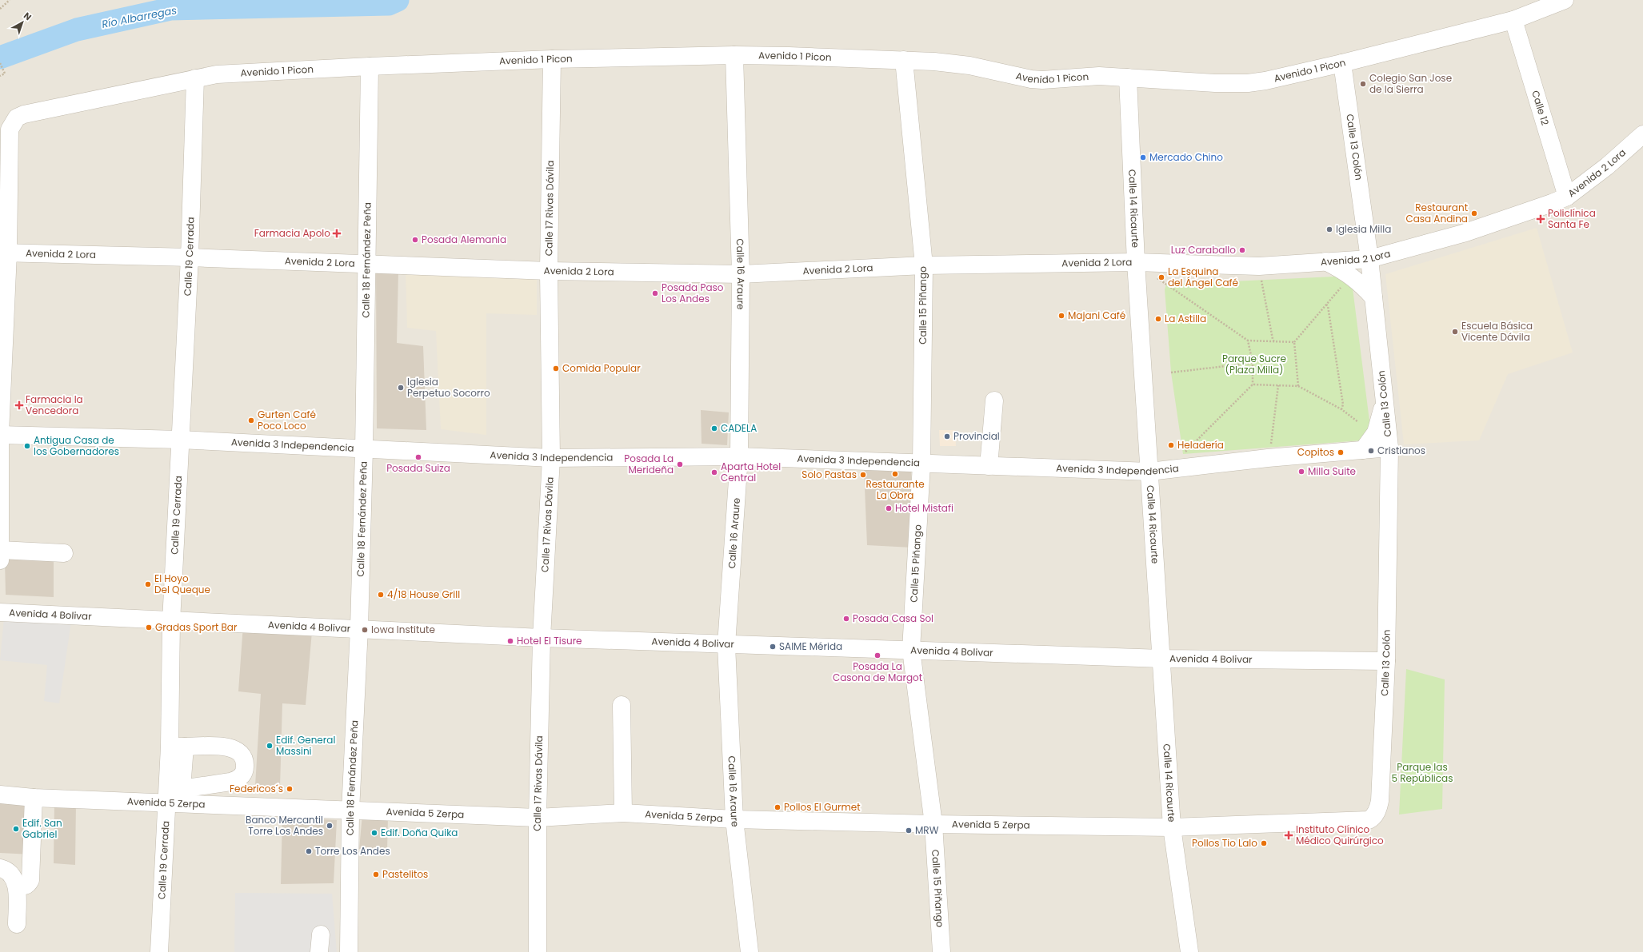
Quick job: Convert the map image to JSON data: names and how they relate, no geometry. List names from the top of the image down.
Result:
{
  "streets": {
    "street": [
      "Avenido 1 Picon",
      "Calle 12",
      "Calle 13 Colón",
      "Avenida 2 Lora",
      "Calle 17 Rivas Dávila",
      "Calle 14 Ricaurte",
      "Calle 19 Cerrada",
      "Calle 18 Fernández Peña",
      "Calle 16 Araure",
      "Calle 15 Piñango",
      "Avenida 3 Independencia",
      "Avenida 4 Bolivar",
      "Avenida 5 Zerpa"
    ]
  },
  "crossings": [
    ["Avenido 1 Picon", "Calle 12"],
    ["Avenido 1 Picon", "Calle 13 Colón"],
    ["Avenido 1 Picon", "Avenida 2 Lora"],
    ["Avenido 1 Picon", "Calle 17 Rivas Dávila"],
    ["Avenido 1 Picon", "Calle 14 Ricaurte"],
    ["Avenido 1 Picon", "Calle 19 Cerrada"],
    ["Avenido 1 Picon", "Calle 18 Fernández Peña"],
    ["Avenido 1 Picon", "Calle 16 Araure"],
    ["Avenido 1 Picon", "Calle 15 Piñango"],
    ["Calle 12", "Avenida 2 Lora"],
    ["Calle 13 Colón", "Avenida 2 Lora"],
    ["Calle 13 Colón", "Avenida 3 Independencia"],
    ["Calle 13 Colón", "Avenida 4 Bolivar"],
    ["Calle 13 Colón", "Avenida 5 Zerpa"],
    ["Avenida 2 Lora", "Calle 17 Rivas Dávila"],
    ["Avenida 2 Lora", "Calle 14 Ricaurte"],
    ["Avenida 2 Lora", "Calle 19 Cerrada"],
    ["Avenida 2 Lora", "Calle 18 Fernández Peña"],
    ["Avenida 2 Lora", "Calle 16 Araure"],
    ["Avenida 2 Lora", "Calle 15 Piñango"],
    ["Calle 17 Rivas Dávila", "Avenida 3 Independencia"],
    ["Calle 17 Rivas Dávila", "Avenida 4 Bolivar"],
    ["Calle 17 Rivas Dávila", "Avenida 5 Zerpa"],
    ["Calle 14 Ricaurte", "Avenida 3 Independencia"],
    ["Calle 14 Ricaurte", "Avenida 4 Bolivar"],
    ["Calle 14 Ricaurte", "Avenida 5 Zerpa"],
    ["Calle 19 Cerrada", "Avenida 3 Independencia"],
    ["Calle 19 Cerrada", "Avenida 4 Bolivar"],
    ["Calle 19 Cerrada", "Avenida 5 Zerpa"],
    ["Calle 18 Fernández Peña", "Avenida 3 Independencia"],
    ["Calle 18 Fernández Peña", "Avenida 4 Bolivar"],
    ["Calle 18 Fernández Peña", "Avenida 5 Zerpa"],
    ["Calle 16 Araure", "Avenida 3 Independencia"],
    ["Calle 16 Araure", "Avenida 4 Bolivar"],
    ["Calle 16 Araure", "Avenida 5 Zerpa"],
    ["Calle 15 Piñango", "Avenida 3 Independencia"],
    ["Calle 15 Piñango", "Avenida 4 Bolivar"],
    ["Calle 15 Piñango", "Avenida 5 Zerpa"]
  ],
  "water": ["Río Albarregas"],
  "parks": ["Parque Sucre (Plaza Milla)", "Parque las 5 Repúblicas"],
  "places": {
    "other": [
      "Colegio San Jose de la Sierra",
      "Mercado Chino",
      "Restaurant Casa Andina",
      "Iglesia Milla",
      "Posada Alemania",
      "Luz Caraballo",
      "La Esquina del Ángel Café",
      "Posada Paso Los Andes",
      "Majani Café",
      "La Astilla",
      "Escuela Básica Vicente Dávila",
      "Comida Popular",
      "Iglesia Perpetuo Socorro",
      "Gurten Café Poco Loco",
      "CADELA",
      "Provincial",
      "Heladería",
      "Antigua Casa de los Gobernadores",
      "Cristianos",
      "Copitos",
      "Posada Suiza",
      "Posada La Merideña",
      "Milla Suite",
      "Aparta Hotel Central",
      "Restaurante La Obra",
      "Solo Pastas",
      "Hotel Mistafi",
      "El Hoyo Del Queque",
      "4/18 House Grill",
      "Posada Casa Sol",
      "Gradas Sport Bar",
      "Iowa Institute",
      "Hotel El Tisure",
      "SAIME Mérida",
      "Posada La Casona de Margot",
      "Edif. General Massini",
      "Federicos´s",
      "Pollos El Gurmet",
      "Banco Mercantil Torre Los Andes",
      "Edif. San Gabriel",
      "MRW",
      "Edif. Doña Quika",
      "Pollos Tio Lalo",
      "Torre Los Andes",
      "Pastelitos"
    ],
    "health": [
      "Policlínica Santa Fe",
      "Farmacia Apolo",
      "Farmacia la Vencedora",
      "Instituto Clínico Médico Quirúrgico"
    ]
  },
  "north": "top right"
}
